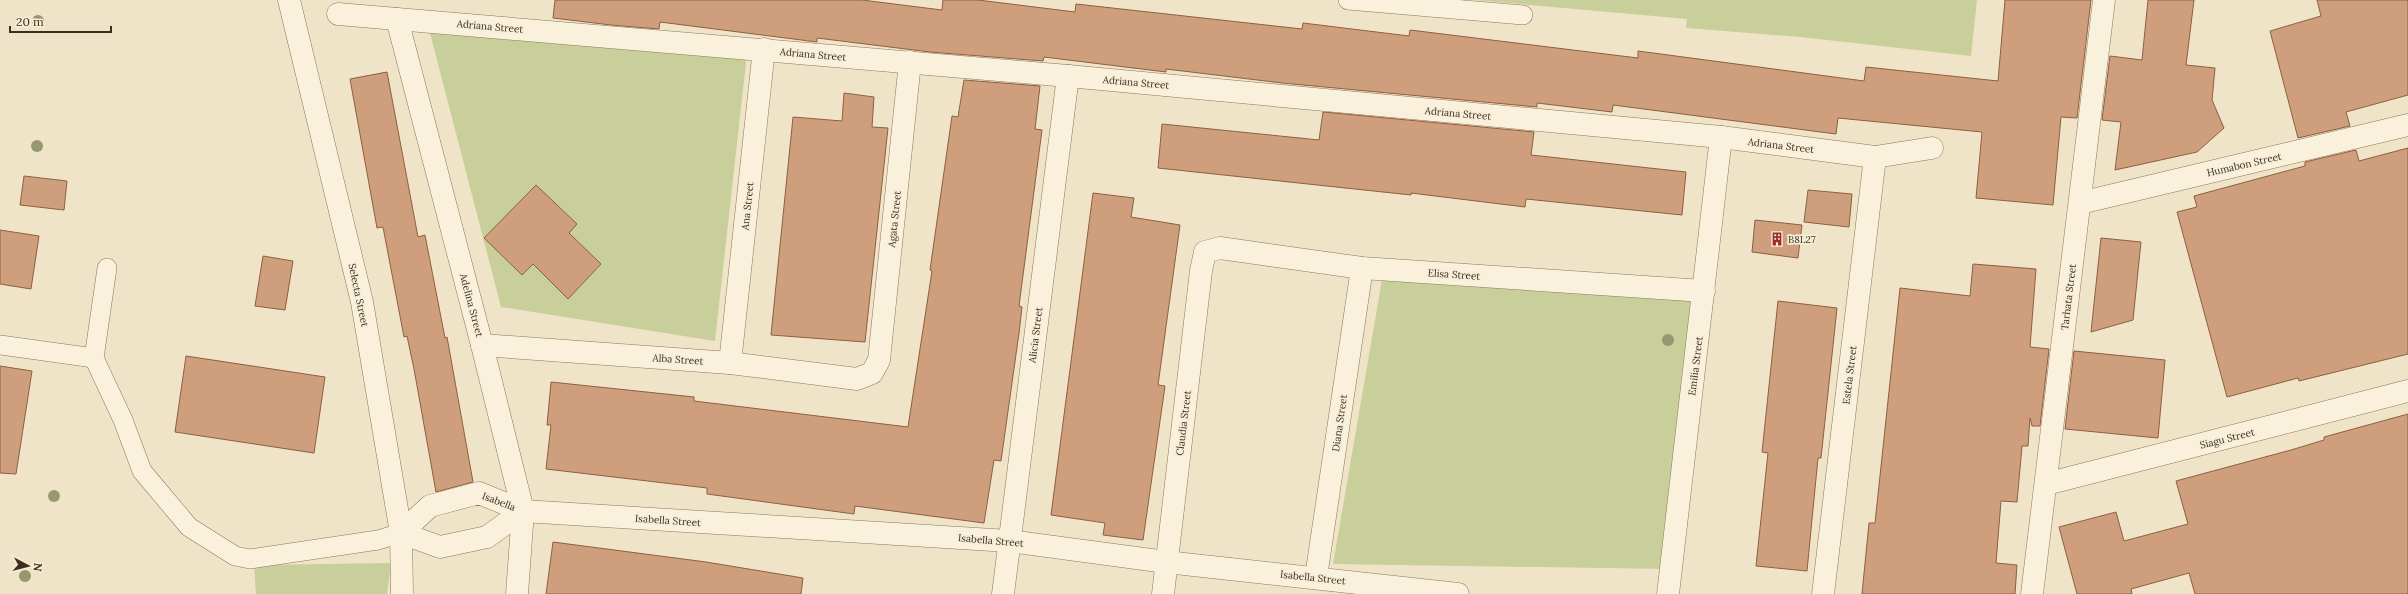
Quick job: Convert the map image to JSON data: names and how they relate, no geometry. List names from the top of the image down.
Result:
{
  "streets": {
    "street": [
      "Adriana Street",
      "Humabon Street",
      "Ana Street",
      "Agata Street",
      "Elisa Street",
      "Selecta Street",
      "Tarhata Street",
      "Adelina Street",
      "Alicia Street",
      "Alba Street",
      "Emilia Street",
      "Estela Street",
      "Claudia Street",
      "Diana Street",
      "Siagu Street",
      "Isabella",
      "Isabella Street"
    ]
  },
  "crossings": [
    ["Adriana Street", "Ana Street"],
    ["Adriana Street", "Agata Street"],
    ["Adriana Street", "Adelina Street"],
    ["Adriana Street", "Alicia Street"],
    ["Adriana Street", "Emilia Street"],
    ["Adriana Street", "Estela Street"],
    ["Humabon Street", "Tarhata Street"],
    ["Ana Street", "Alba Street"],
    ["Agata Street", "Alba Street"],
    ["Elisa Street", "Emilia Street"],
    ["Elisa Street", "Claudia Street"],
    ["Elisa Street", "Diana Street"],
    ["Selecta Street", "Isabella"],
    ["Tarhata Street", "Siagu Street"],
    ["Adelina Street", "Alba Street"],
    ["Adelina Street", "Isabella"],
    ["Adelina Street", "Isabella Street"],
    ["Alicia Street", "Isabella Street"],
    ["Claudia Street", "Isabella Street"],
    ["Diana Street", "Isabella Street"],
    ["Isabella", "Isabella Street"]
  ],
  "places": {
    "building": ["B8L27"]
  },
  "scale_bar": "20 m",
  "north": "right"
}
